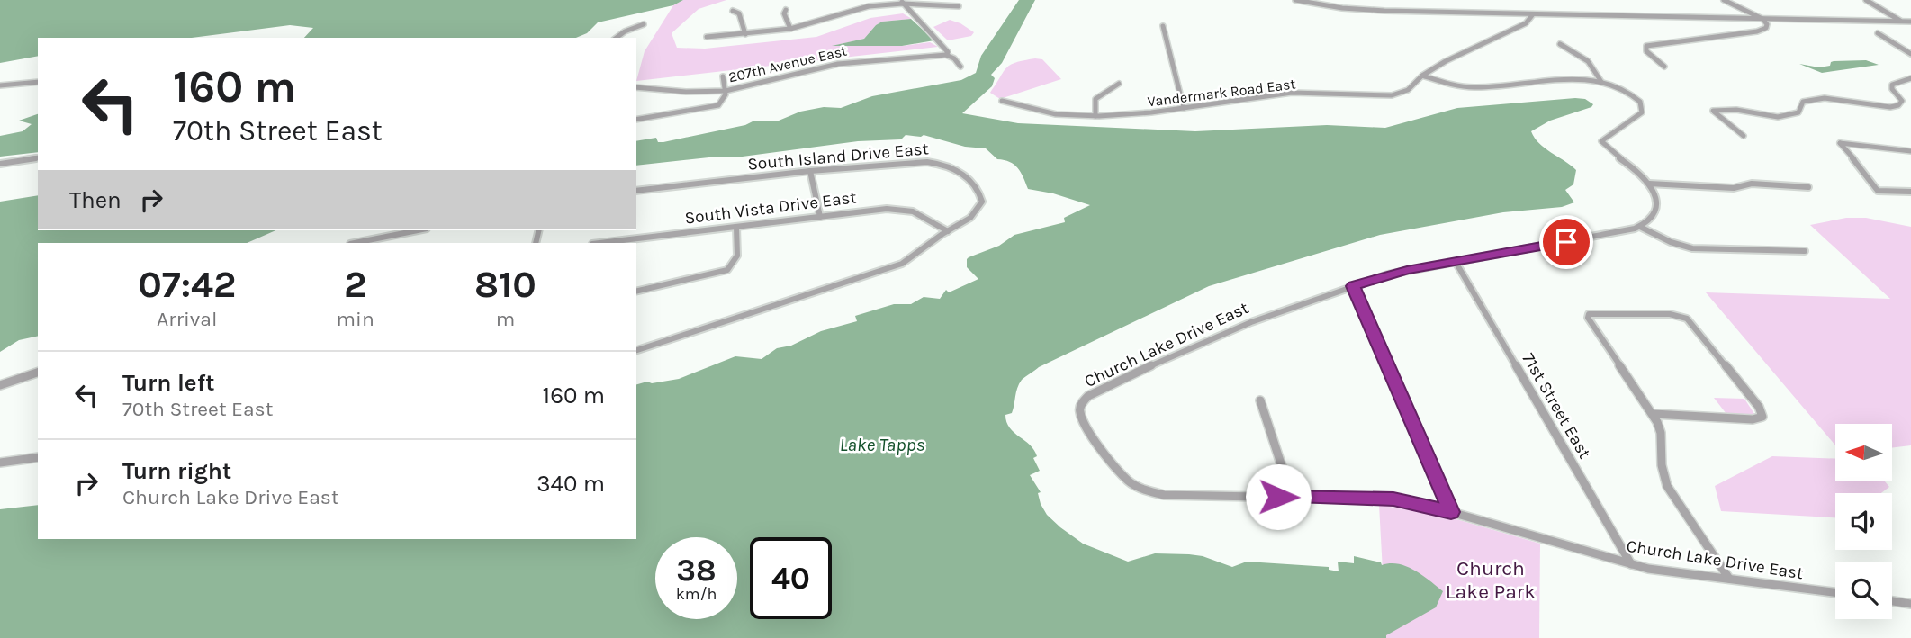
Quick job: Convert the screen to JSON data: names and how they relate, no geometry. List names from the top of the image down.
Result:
{
  "streets": {
    "street": [
      "207th Avenue East",
      "Vandermark Road East",
      "South Island Drive East",
      "South Vista Drive East",
      "Church Lake Drive East",
      "71st Street East"
    ]
  },
  "crossings": [
    ["South Island Drive East", "South Vista Drive East"],
    ["Church Lake Drive East", "71st Street East"]
  ],
  "water": ["Lake Tapps"],
  "parks": ["Church Lake Park"],
  "north": "left",
  "page": {
    "turn": ["160 m", "70th Street East"],
    "then": "Then",
    "eta": [
      "07:42",
      "Arrival",
      "2",
      "min",
      "810",
      "m"
    ],
    "list": [
      {
        "name": "Turn left",
        "note": "70th Street East",
        "value": "160 m"
      },
      {
        "name": "Turn right",
        "note": "Church Lake Drive East",
        "value": "340 m"
      }
    ],
    "speed": "38 km/h",
    "limit": "40"
  }
}
